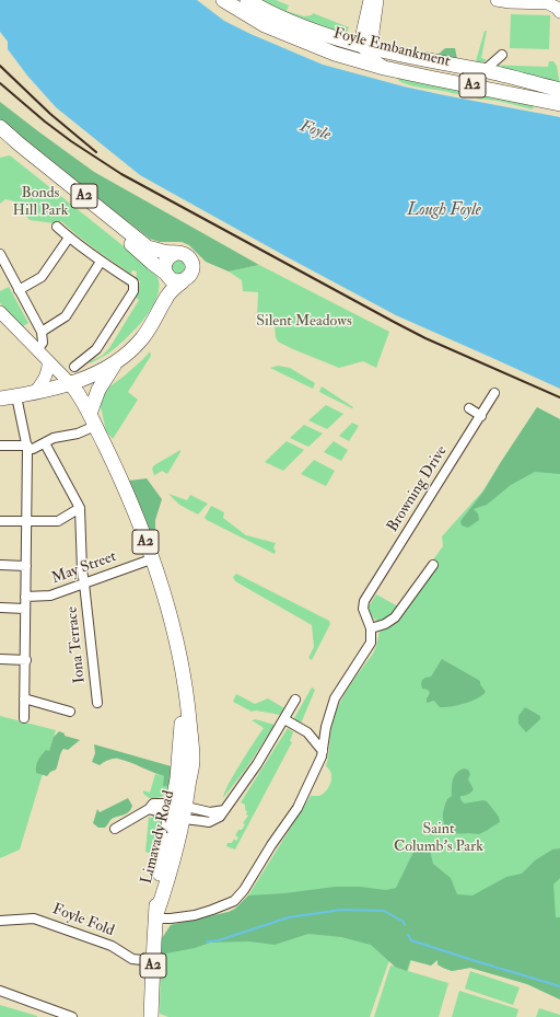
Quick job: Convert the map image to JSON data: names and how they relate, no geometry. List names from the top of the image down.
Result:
{
  "streets": {
    "highway": ["Foyle Embankment", "A2", "Limavady Road"],
    "street": [
      "Browning Drive",
      "May Street",
      "Iona Terrace",
      "Foyle Fold"
    ]
  },
  "crossings": [
    ["A2", "Limavady Road"],
    ["May Street", "Iona Terrace"],
    ["May Street", "Limavady Road"],
    ["Limavady Road", "Foyle Fold"]
  ],
  "water": ["Foyle", "Lough Foyle"],
  "parks": ["Bonds Hill Park", "Silent Meadows", "Saint Columb's Park"]
}
